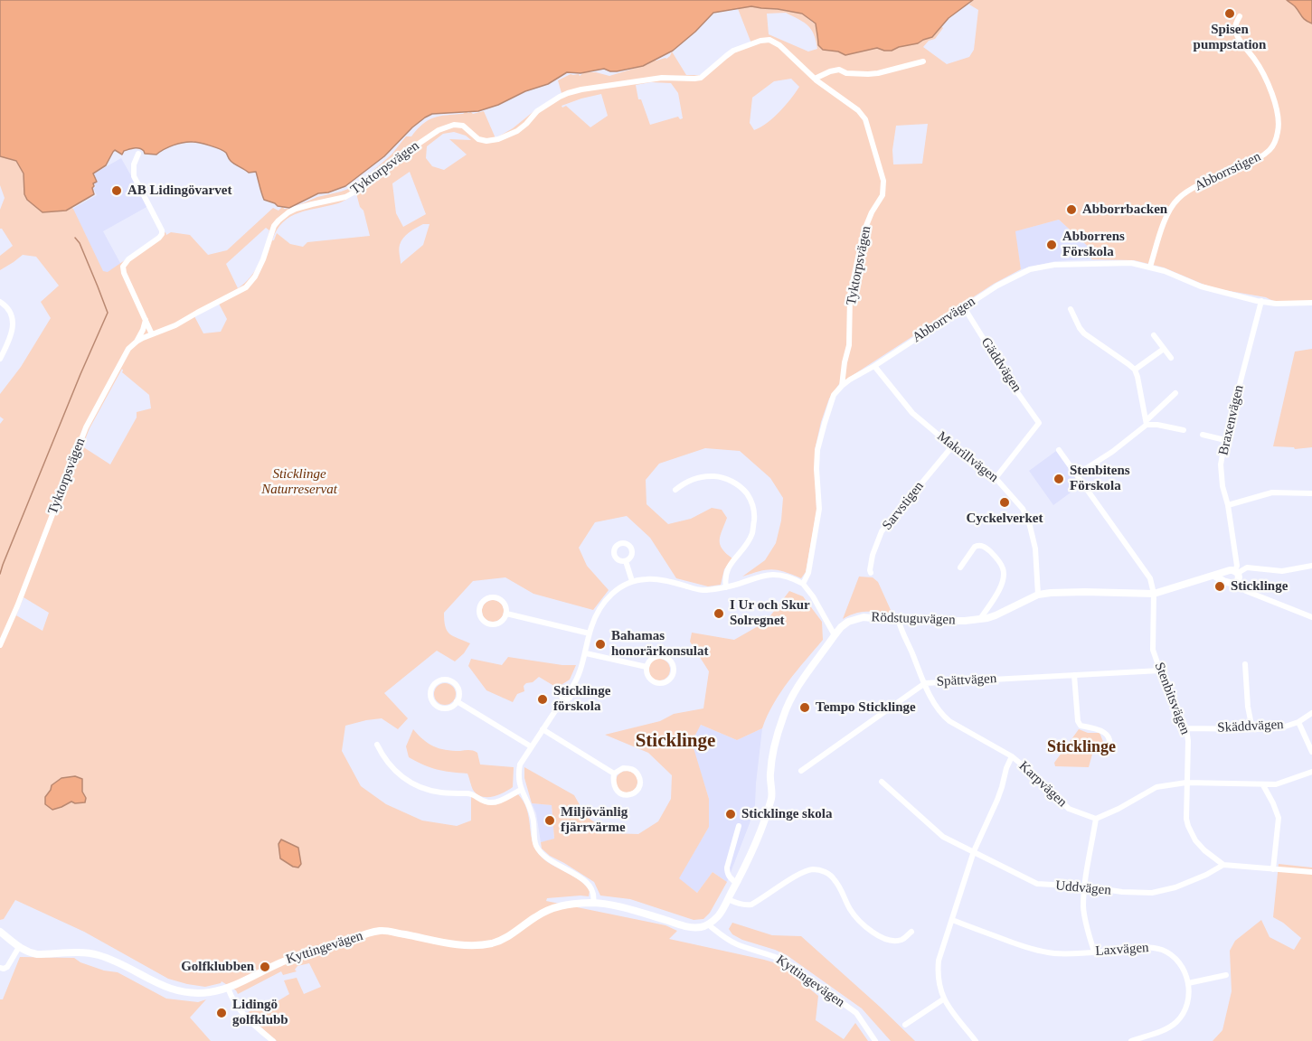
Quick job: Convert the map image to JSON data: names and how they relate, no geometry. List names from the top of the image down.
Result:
{
  "streets": {
    "street": [
      "Tyktorpsvägen",
      "Abborrstigen",
      "Abborrvägen",
      "Gäddvägen",
      "Braxenvägen",
      "Makrillvägen",
      "Sarvstigen",
      "Rödstuguvägen",
      "Spättvägen",
      "Stenbitsvägen",
      "Skäddvägen",
      "Karpvägen",
      "Uddvägen",
      "Kyttingevägen",
      "Laxvägen"
    ]
  },
  "crossings": [
    ["Tyktorpsvägen", "Abborrvägen"],
    ["Abborrstigen", "Abborrvägen"],
    ["Abborrvägen", "Gäddvägen"],
    ["Abborrvägen", "Braxenvägen"],
    ["Abborrvägen", "Makrillvägen"],
    ["Gäddvägen", "Makrillvägen"],
    ["Braxenvägen", "Rödstuguvägen"],
    ["Makrillvägen", "Sarvstigen"],
    ["Makrillvägen", "Rödstuguvägen"],
    ["Rödstuguvägen", "Stenbitsvägen"],
    ["Rödstuguvägen", "Karpvägen"],
    ["Rödstuguvägen", "Kyttingevägen"],
    ["Spättvägen", "Stenbitsvägen"],
    ["Spättvägen", "Karpvägen"],
    ["Stenbitsvägen", "Skäddvägen"],
    ["Stenbitsvägen", "Uddvägen"]
  ],
  "districts": ["Sticklinge", "Sticklinge"],
  "parks": ["Sticklinge Naturreservat"],
  "places": [
    "Spisen pumpstation",
    "AB Lidingövarvet",
    "Abborrbacken",
    "Abborrens Förskola",
    "Stenbitens Förskola",
    "Cyckelverket",
    "Sticklinge",
    "I Ur och Skur Solregnet",
    "Bahamas honorärkonsulat",
    "Sticklinge förskola",
    "Tempo Sticklinge",
    "Sticklinge skola",
    "Miljövänlig fjärrvärme",
    "Golfklubben",
    "Lidingö golfklubb"
  ]
}
